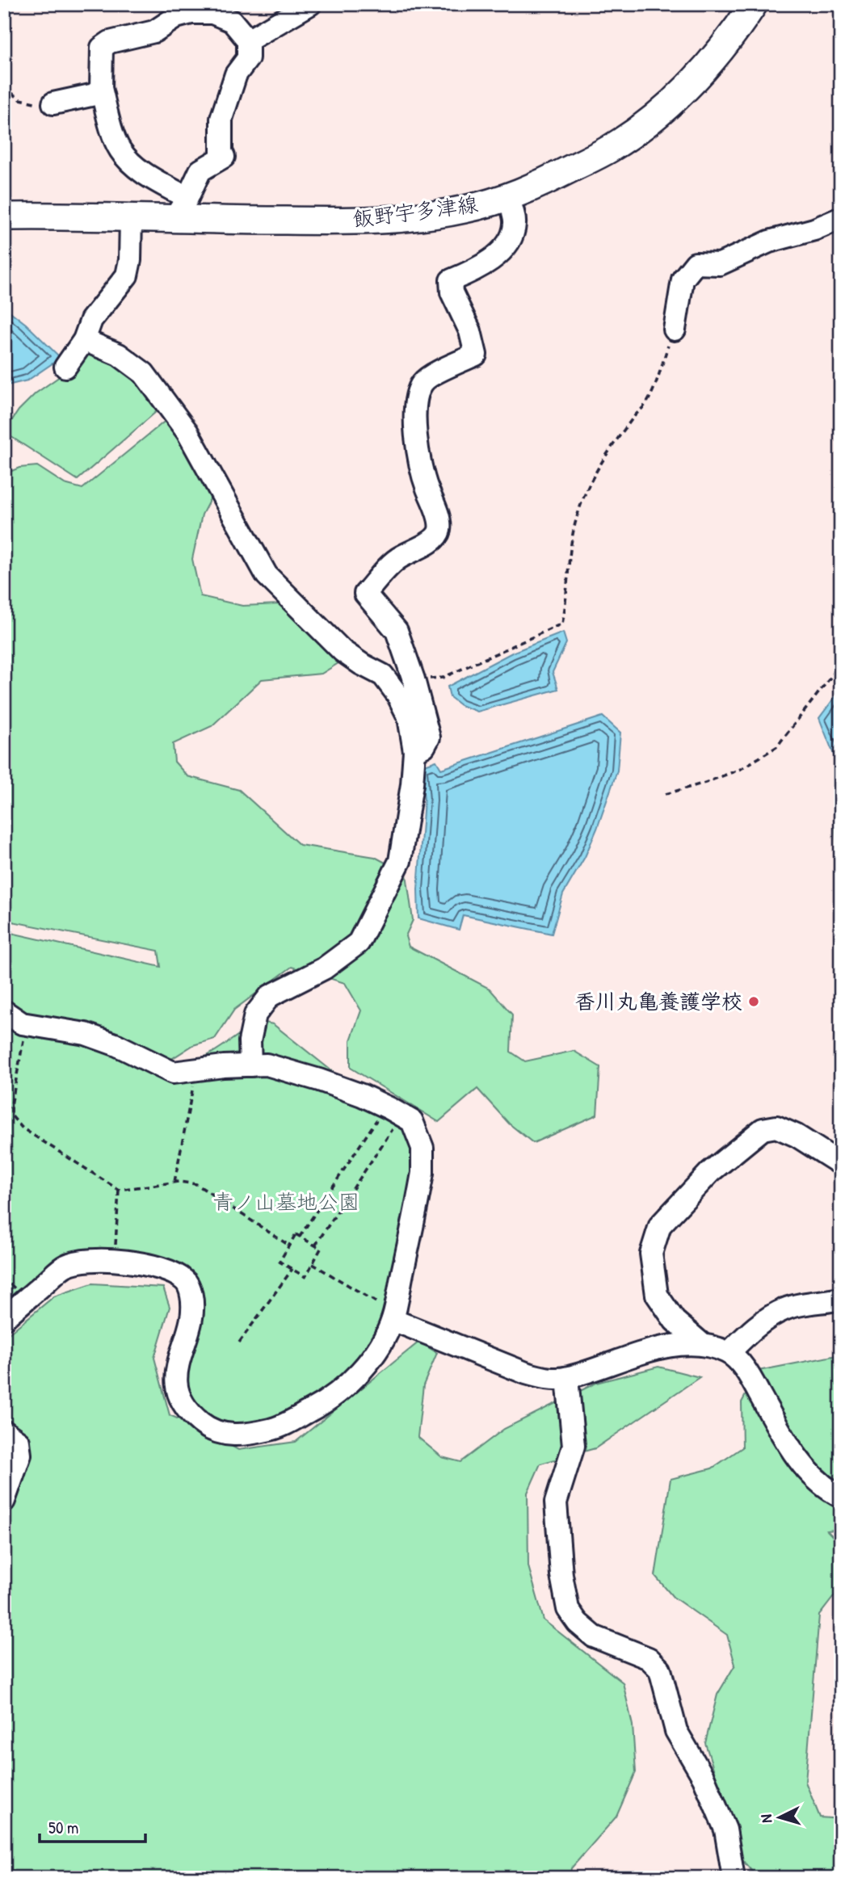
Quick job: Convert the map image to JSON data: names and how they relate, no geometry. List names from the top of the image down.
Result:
{
  "streets": {
    "main road": ["飯野宇多津線"]
  },
  "parks": ["青ノ山墓地公園"],
  "places": ["香川丸亀養護学校"],
  "scale_bar": "50 m",
  "north": "left"
}
